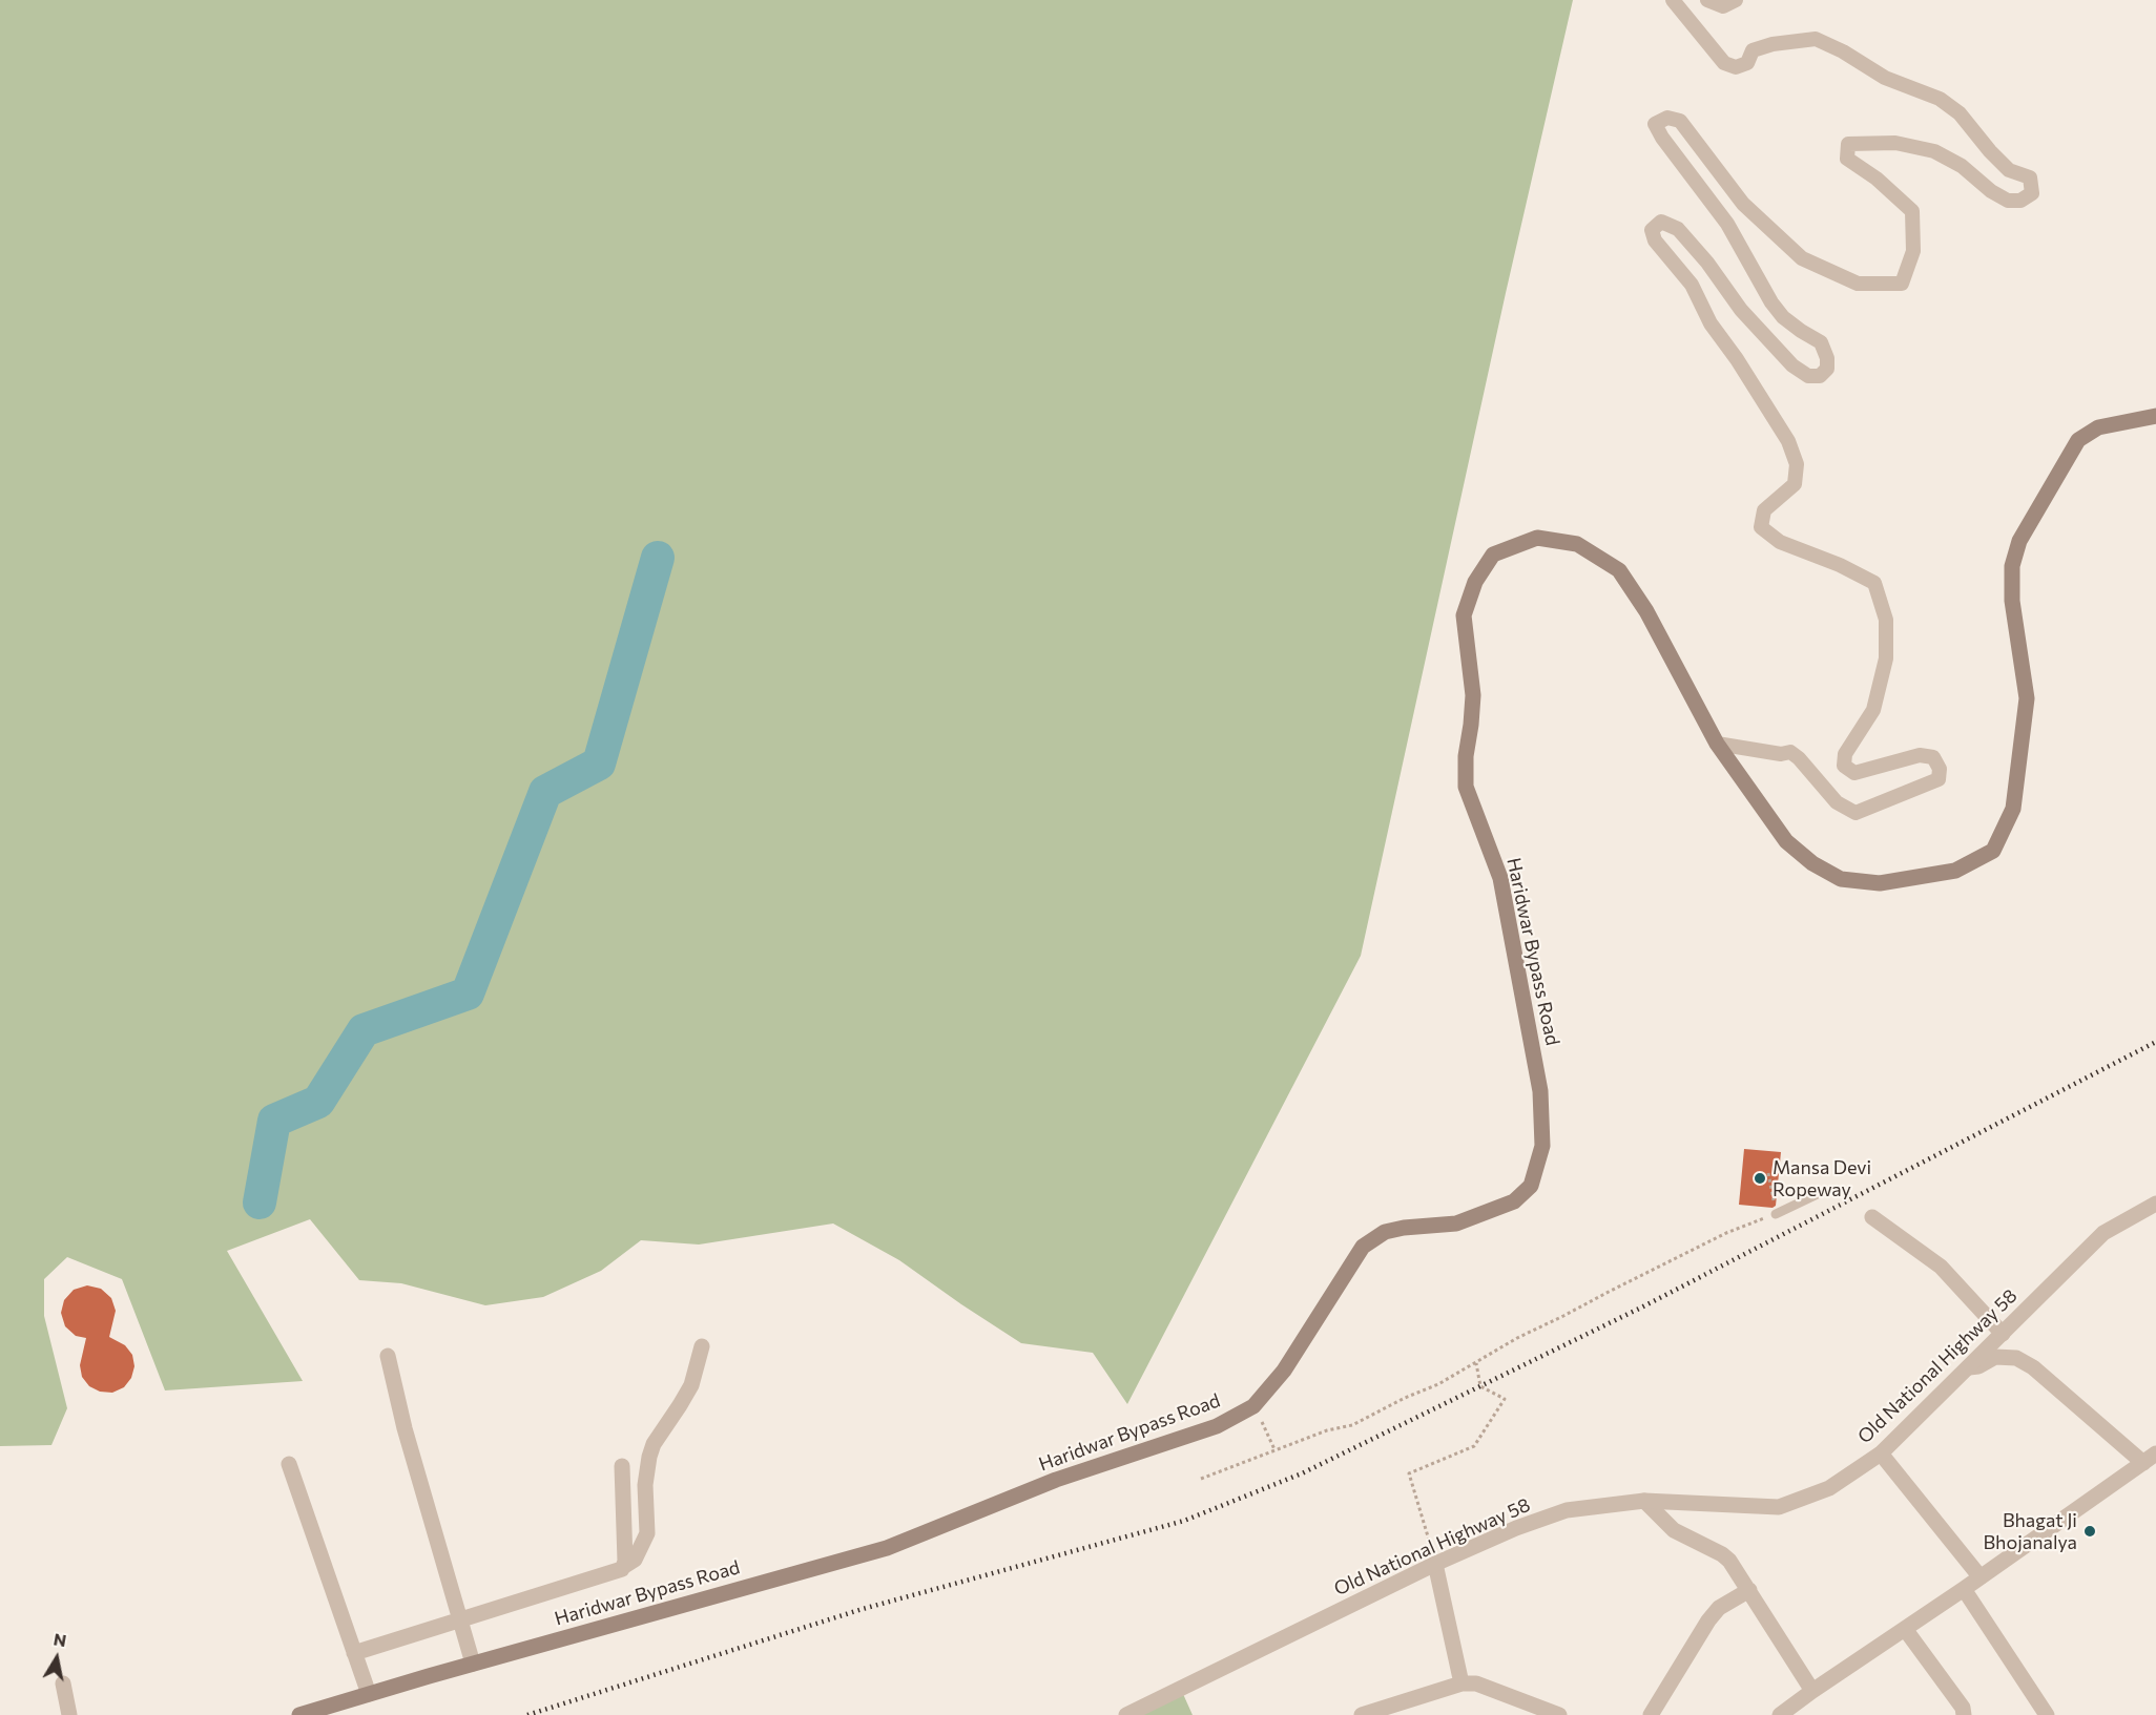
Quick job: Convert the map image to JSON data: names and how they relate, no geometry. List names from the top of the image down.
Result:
{
  "streets": {
    "main road": ["Haridwar Bypass Road"],
    "street": ["Old National Highway 58"]
  },
  "places": ["Mansa Devi Ropeway", "Bhagat Ji Bhojanalya"],
  "north": "top"
}
